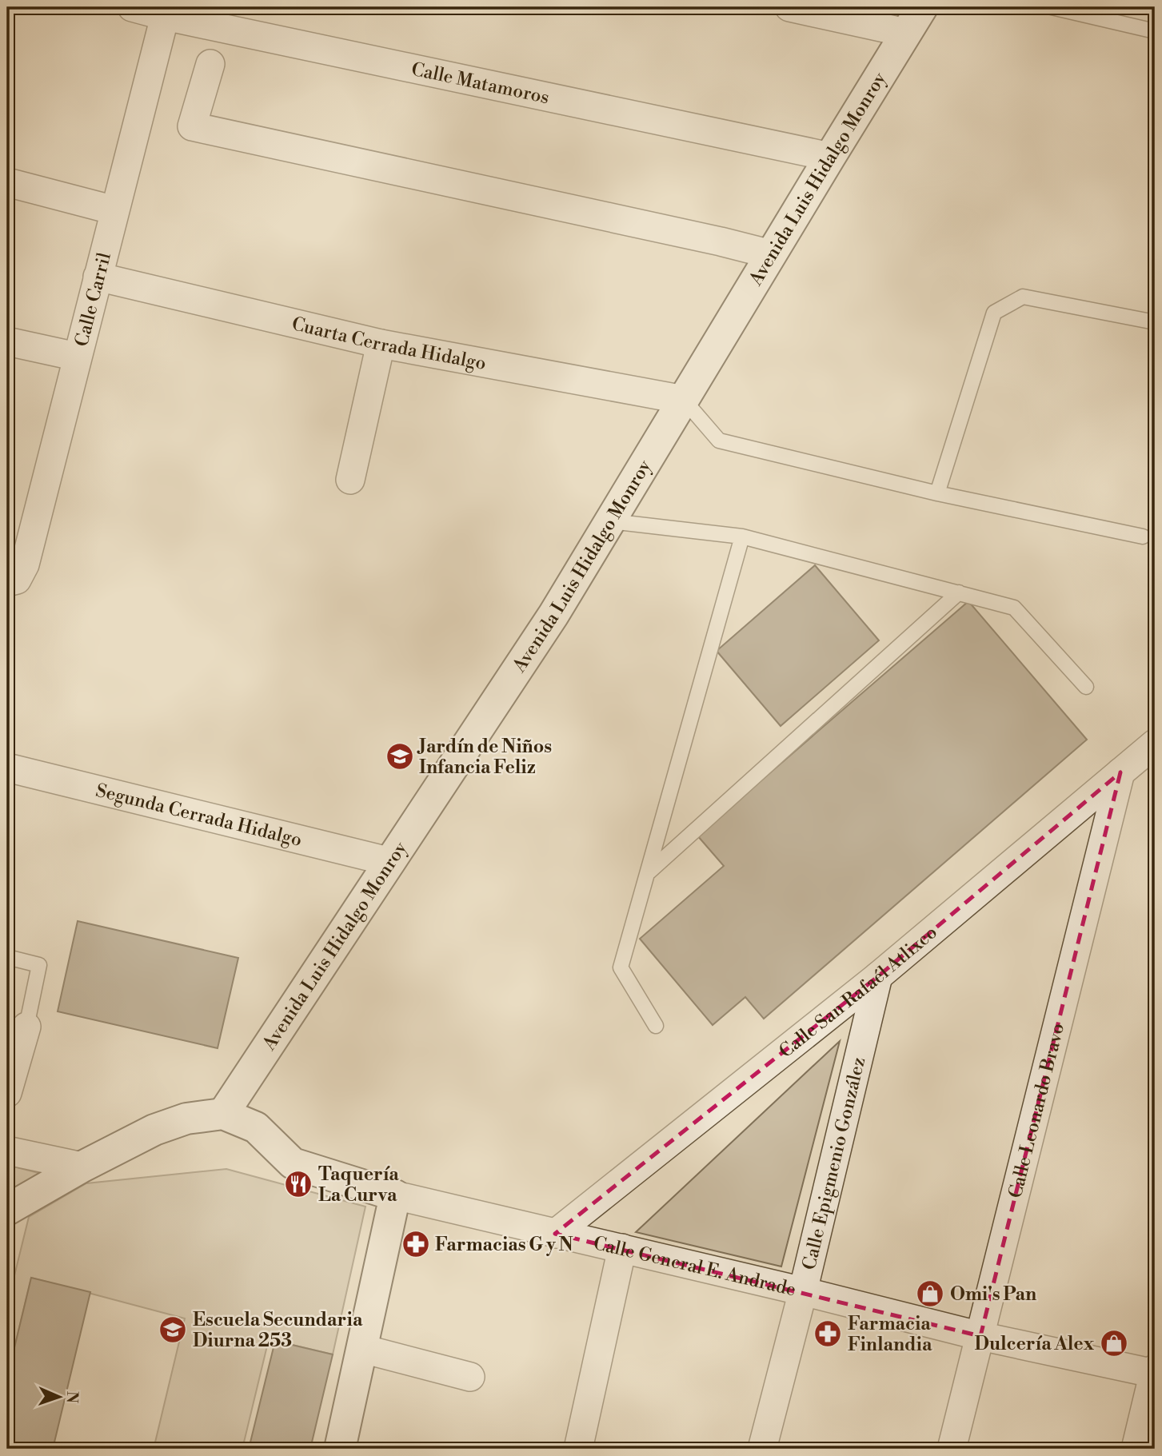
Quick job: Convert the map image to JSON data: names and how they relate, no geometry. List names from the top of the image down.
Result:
{
  "streets": {
    "street": [
      "Calle Matamoros",
      "Avenida Luis Hidalgo Monroy",
      "Calle Carril",
      "Cuarta Cerrada Hidalgo",
      "Segunda Cerrada Hidalgo",
      "Calle San Rafaél Atlixco",
      "Calle Leonardo Bravo",
      "Calle Epigmenio González",
      "Calle General E. Andrade"
    ]
  },
  "crossings": [
    ["Calle Matamoros", "Avenida Luis Hidalgo Monroy"],
    ["Calle Matamoros", "Calle Carril"],
    ["Avenida Luis Hidalgo Monroy", "Cuarta Cerrada Hidalgo"],
    ["Avenida Luis Hidalgo Monroy", "Segunda Cerrada Hidalgo"],
    ["Avenida Luis Hidalgo Monroy", "Calle General E. Andrade"],
    ["Calle Carril", "Cuarta Cerrada Hidalgo"],
    ["Calle San Rafaél Atlixco", "Calle Leonardo Bravo"],
    ["Calle San Rafaél Atlixco", "Calle Epigmenio González"],
    ["Calle San Rafaél Atlixco", "Calle General E. Andrade"],
    ["Calle Leonardo Bravo", "Calle General E. Andrade"],
    ["Calle Epigmenio González", "Calle General E. Andrade"]
  ],
  "places": {
    "school or university": ["Jardín de Niños Infancia Feliz", "Escuela Secundaria Diurna 253"],
    "restaurant": ["Taquería La Curva"],
    "pharmacy": ["Farmacias G y N", "Farmacia Finlandia"],
    "shop": ["Omi's Pan", "Dulcería Alex"]
  },
  "north": "right"
}
